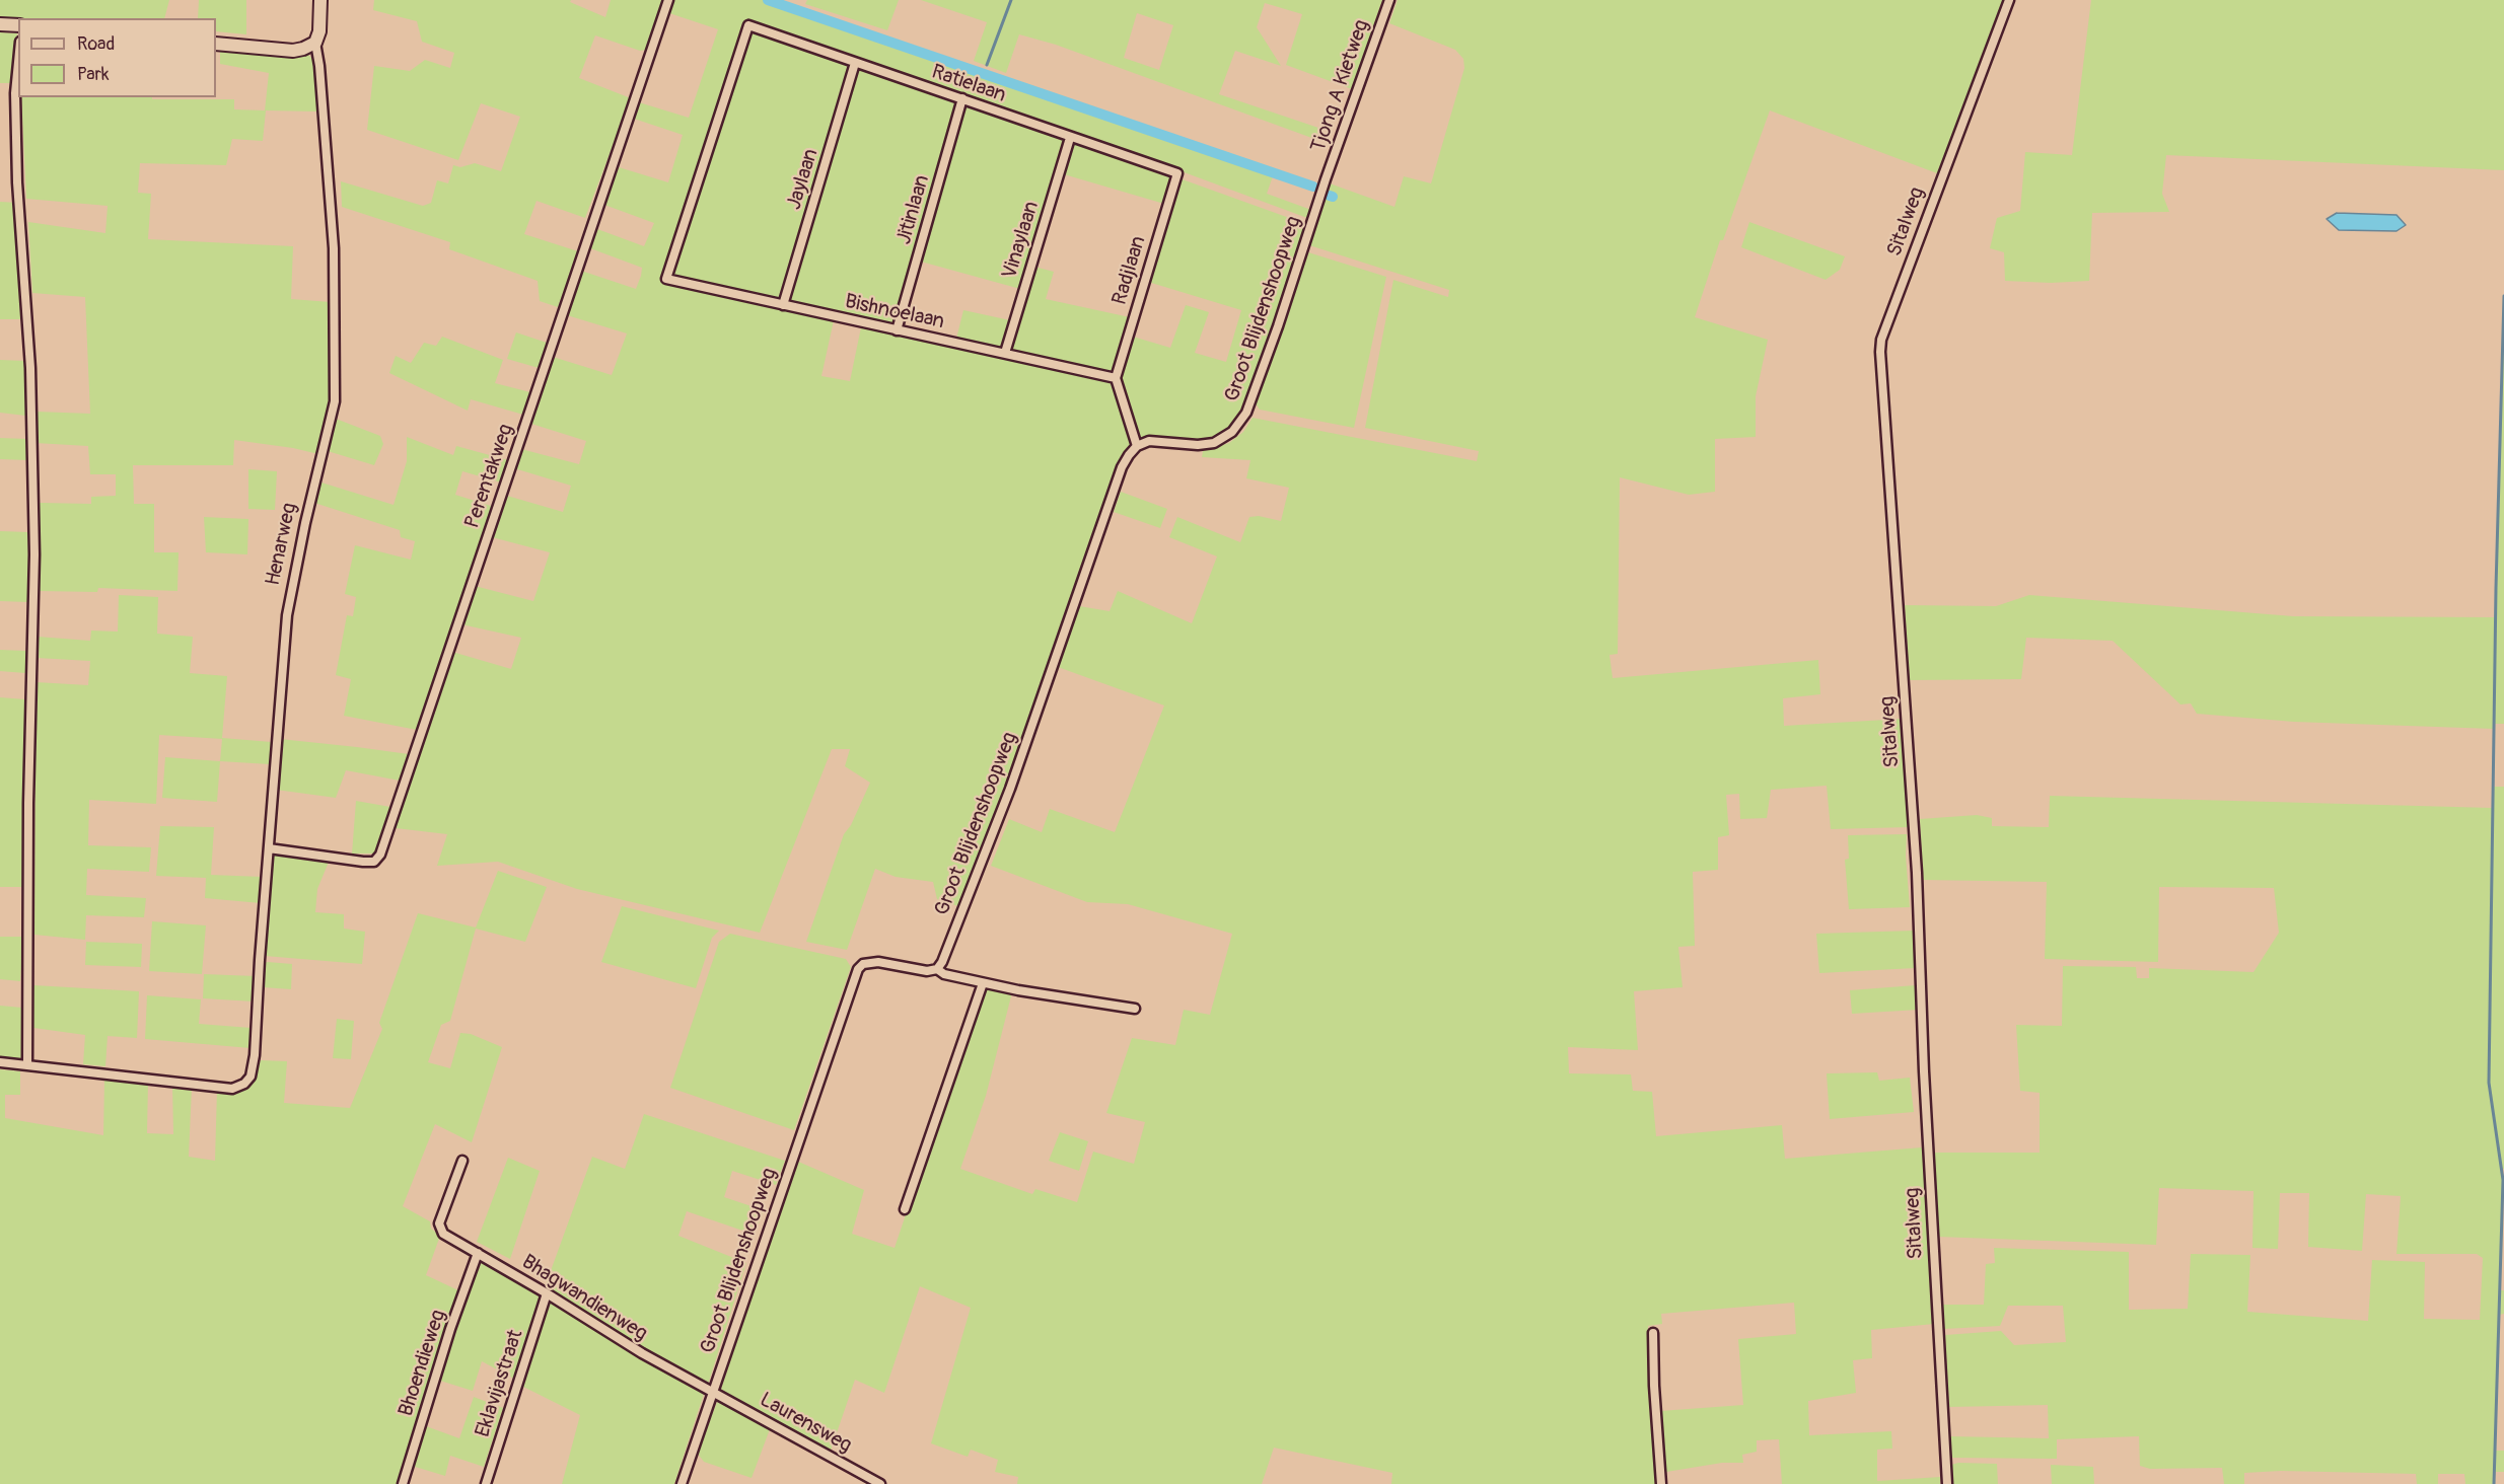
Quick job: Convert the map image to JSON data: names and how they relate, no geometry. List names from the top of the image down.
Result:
{
  "streets": {
    "street": [
      "Ratielaan",
      "Tjong A Kietweg",
      "Jaylaan",
      "Jitinlaan",
      "Sitalweg",
      "Vinaylaan",
      "Radjlaan",
      "Groot Blijdenshoopweg",
      "Bishnoelaan",
      "Perentakweg",
      "Henarweg",
      "Bhagwandienweg",
      "Bhoendieweg",
      "Eklavijastraat",
      "Laurensweg"
    ]
  },
  "crossings": [
    ["Ratielaan", "Jaylaan"],
    ["Ratielaan", "Jitinlaan"],
    ["Ratielaan", "Vinaylaan"],
    ["Ratielaan", "Radjlaan"],
    ["Ratielaan", "Bishnoelaan"],
    ["Tjong A Kietweg", "Groot Blijdenshoopweg"],
    ["Jaylaan", "Bishnoelaan"],
    ["Jitinlaan", "Bishnoelaan"],
    ["Vinaylaan", "Bishnoelaan"],
    ["Radjlaan", "Bishnoelaan"],
    ["Groot Blijdenshoopweg", "Bhagwandienweg"],
    ["Groot Blijdenshoopweg", "Laurensweg"],
    ["Perentakweg", "Henarweg"],
    ["Bhagwandienweg", "Bhoendieweg"],
    ["Bhagwandienweg", "Eklavijastraat"],
    ["Bhagwandienweg", "Laurensweg"]
  ],
  "legend": ["Road", "Park"]
}
